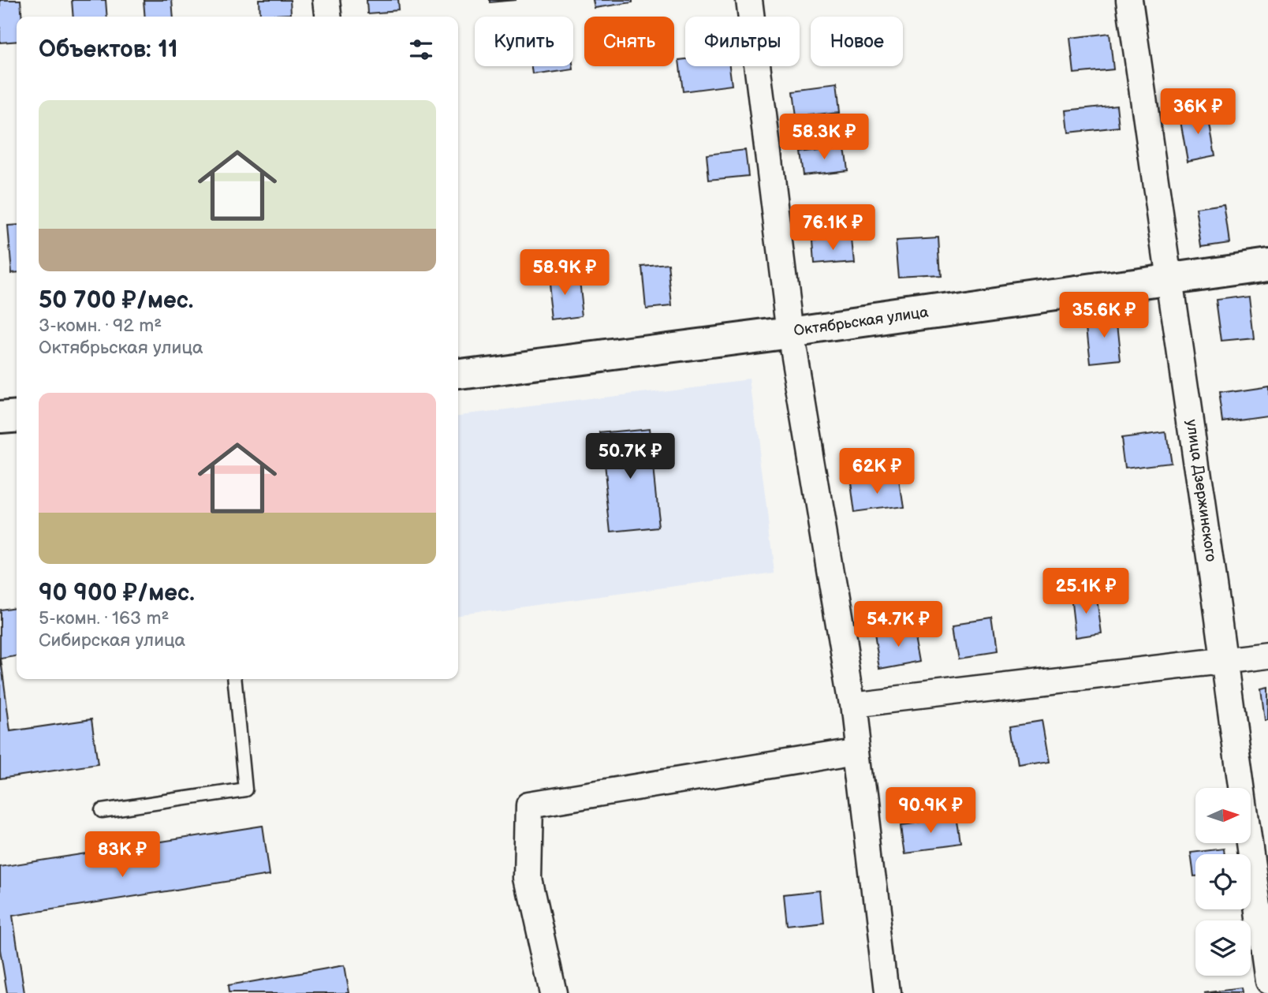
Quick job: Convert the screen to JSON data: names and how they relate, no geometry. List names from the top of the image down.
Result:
{
  "streets": {
    "street": ["Октябрьская улица", "улица Дзержинского"]
  },
  "crossings": [
    ["Октябрьская улица", "улица Дзержинского"]
  ],
  "north": "right",
  "page": {
    "chip": [
      "Купить",
      "Снять",
      "Фильтры",
      "Новое"
    ],
    "heading": "Объектов: 11",
    "list": [
      {
        "name": "50 700 ₽/мес.",
        "note": "3-комн. · 92 m² · Октябрьская улица"
      },
      {
        "name": "90 900 ₽/мес.",
        "note": "5-комн. · 163 m² · Сибирская улица"
      }
    ],
    "price": [
      "36K ₽",
      "58.3K ₽",
      "76.1K ₽",
      "58.9K ₽",
      "35.6K ₽",
      "50.7K ₽",
      "62K ₽",
      "25.1K ₽",
      "54.7K ₽",
      "90.9K ₽",
      "83K ₽"
    ]
  }
}
